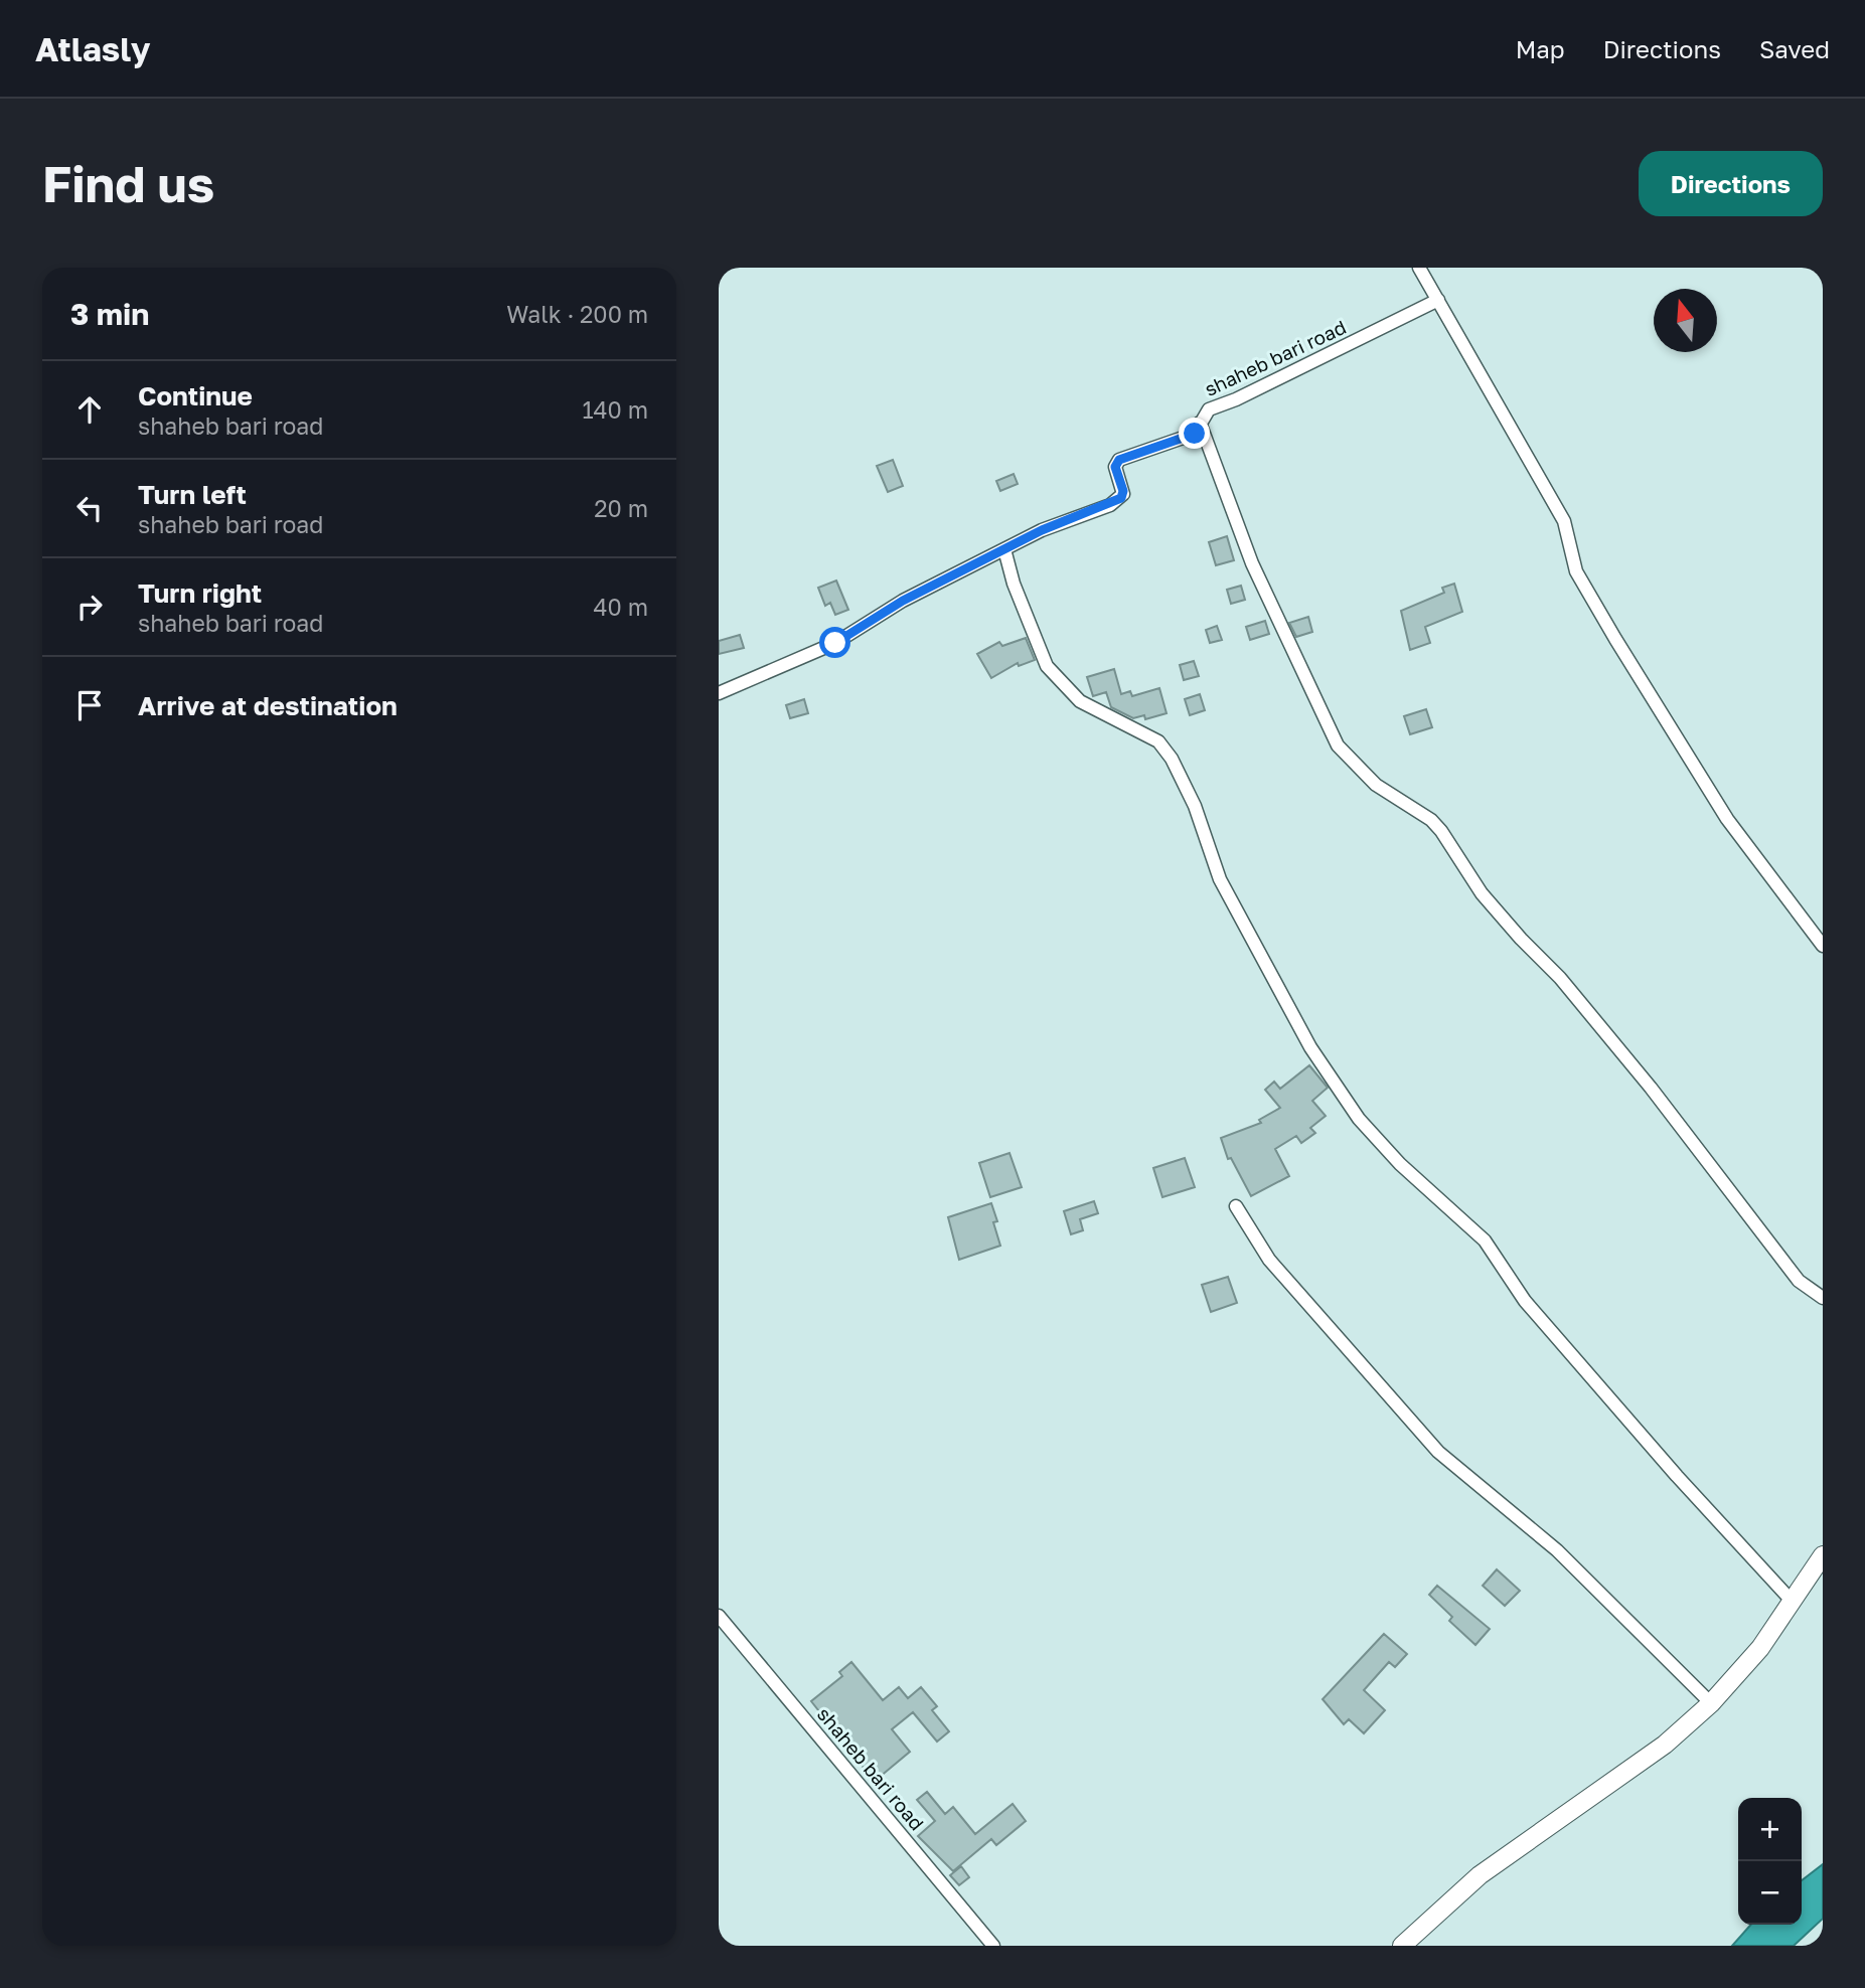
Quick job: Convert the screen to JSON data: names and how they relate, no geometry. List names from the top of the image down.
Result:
{
  "streets": {
    "street": ["shaheb bari road"]
  },
  "north": "top",
  "page": {
    "header": "Atlasly",
    "nav": ["Map", "Directions", "Saved"],
    "buttons": "Directions",
    "title": "Find us",
    "heading": ["3 min", "Walk · 200 m"],
    "list": [
      ["Continue", "shaheb bari road", "140 m"],
      ["Turn left", "shaheb bari road", "20 m"],
      ["Turn right", "shaheb bari road", "40 m"],
      "Arrive at destination"
    ],
    "map_buttons": ["+", "−"]
  }
}
